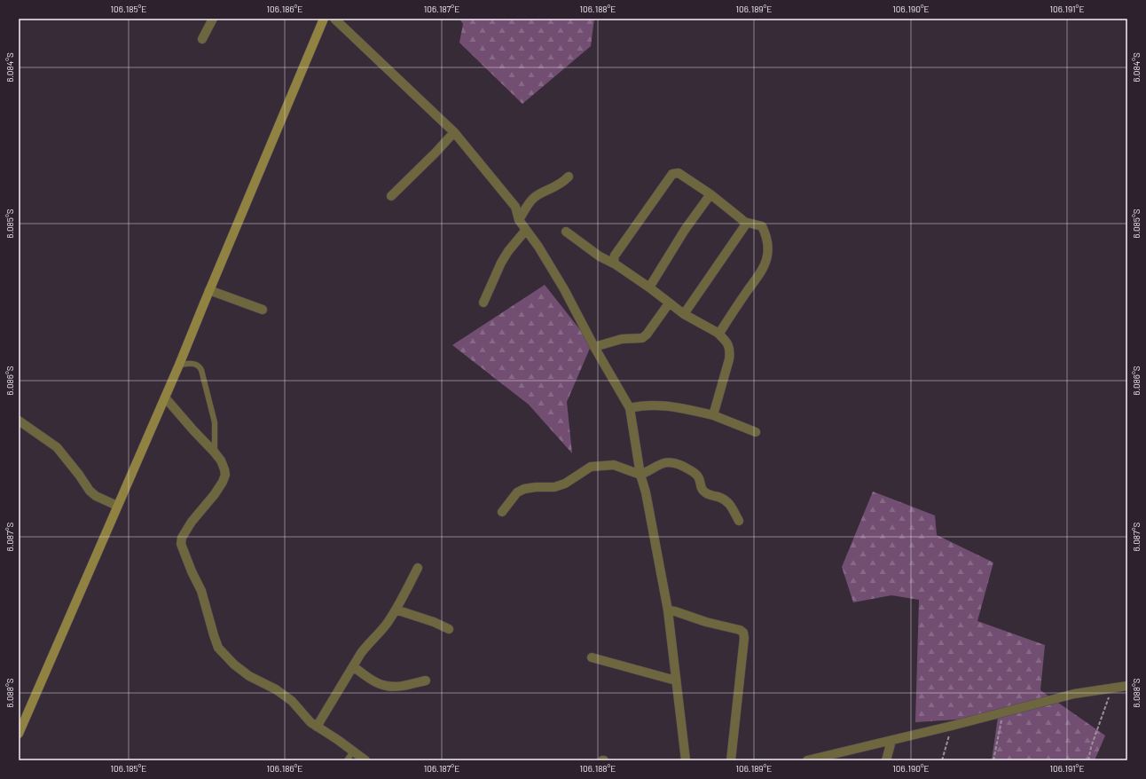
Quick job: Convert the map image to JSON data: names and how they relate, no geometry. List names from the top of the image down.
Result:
{
  "coordinates": [
    "106.185°E",
    "106.186°E",
    "106.187°E",
    "106.188°E",
    "106.189°E",
    "106.190°E",
    "106.191°E",
    "6.084°S",
    "6.085°S",
    "6.086°S",
    "6.087°S",
    "6.088°S"
  ]
}
